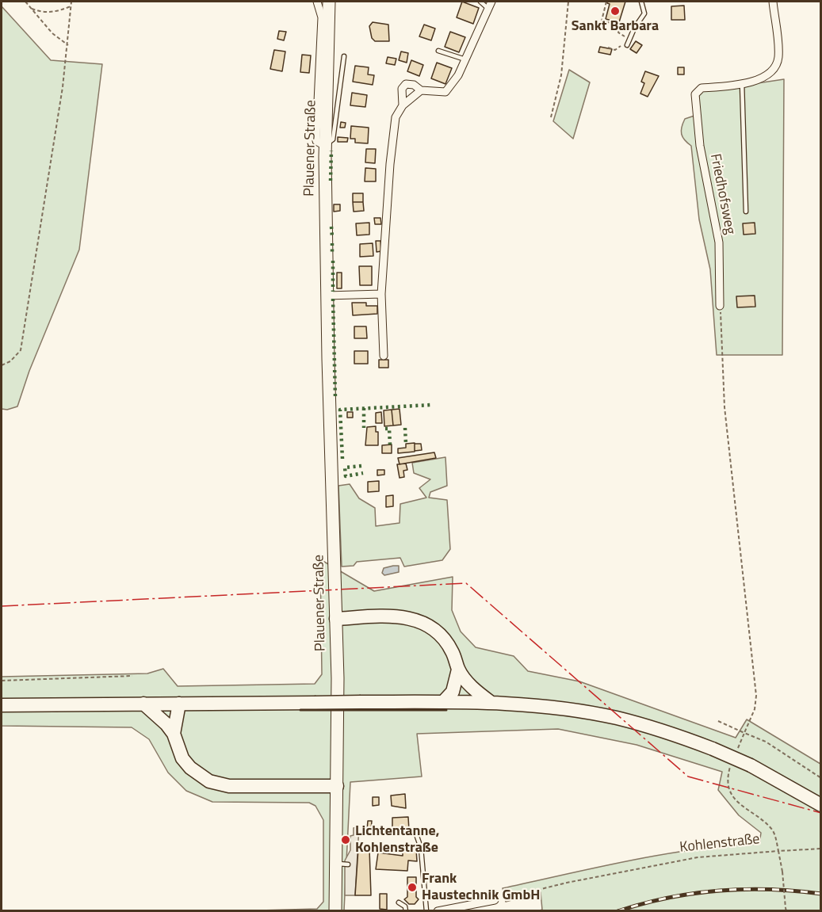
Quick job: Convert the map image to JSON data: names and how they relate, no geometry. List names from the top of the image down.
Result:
{
  "streets": {
    "main road": ["Plauener Straße"],
    "street": ["Friedhofsweg"],
    "path": ["Kohlenstraße"]
  },
  "places": ["Sankt Barbara", "Lichtentanne, Kohlenstraße", "Frank Haustechnik GmbH"]
}
